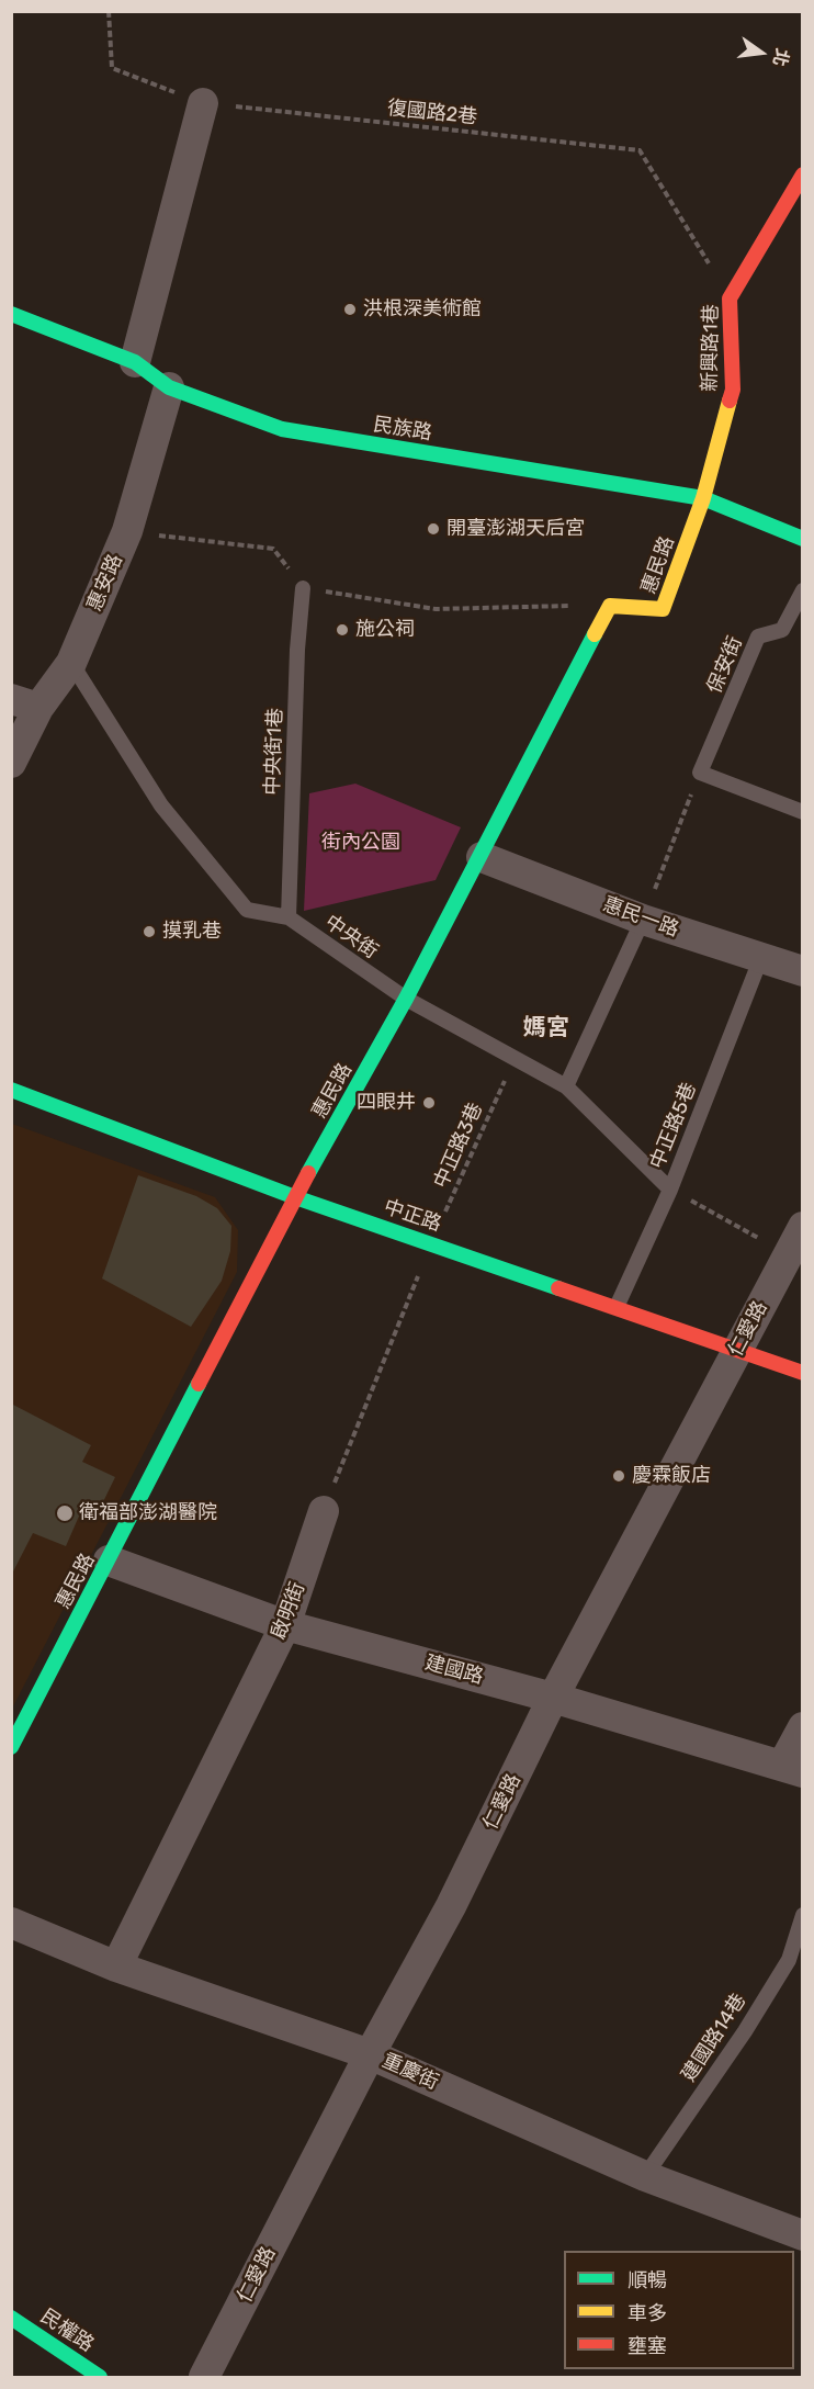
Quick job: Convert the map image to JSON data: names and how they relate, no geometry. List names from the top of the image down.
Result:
{
  "streets": {
    "street": [
      "新興路1巷",
      "民族路",
      "惠民路",
      "惠安路",
      "惠民一路",
      "中正路",
      "仁愛路",
      "啟明街",
      "建國路",
      "重慶街",
      "民權路"
    ],
    "lane": [
      "保安街",
      "中央街1巷",
      "中央街",
      "中正路5巷",
      "建國路14巷"
    ],
    "path": ["復國路2巷", "中正路3巷"]
  },
  "crossings": [
    ["復國路2巷", "新興路1巷"],
    ["新興路1巷", "民族路"],
    ["新興路1巷", "惠民路"],
    ["民族路", "惠民路"],
    ["民族路", "惠安路"],
    ["惠民路", "惠民一路"],
    ["惠民路", "中央街"],
    ["惠民路", "中正路"],
    ["惠民路", "建國路"],
    ["惠安路", "中央街"],
    ["中央街1巷", "中央街"],
    ["惠民一路", "中正路5巷"],
    ["中央街", "中正路5巷"],
    ["中央街", "中正路3巷"],
    ["中正路5巷", "中正路"],
    ["中正路3巷", "中正路"],
    ["中正路", "仁愛路"],
    ["仁愛路", "建國路"],
    ["仁愛路", "重慶街"],
    ["啟明街", "建國路"],
    ["啟明街", "重慶街"],
    ["建國路14巷", "重慶街"]
  ],
  "districts": ["媽宮"],
  "parks": ["街內公園"],
  "places": [
    "洪根深美術館",
    "開臺澎湖天后宮",
    "施公祠",
    "摸乳巷",
    "四眼井",
    "慶霖飯店",
    "衛福部澎湖醫院"
  ],
  "legend": ["順暢", "車多", "壅塞"],
  "north": "right"
}
